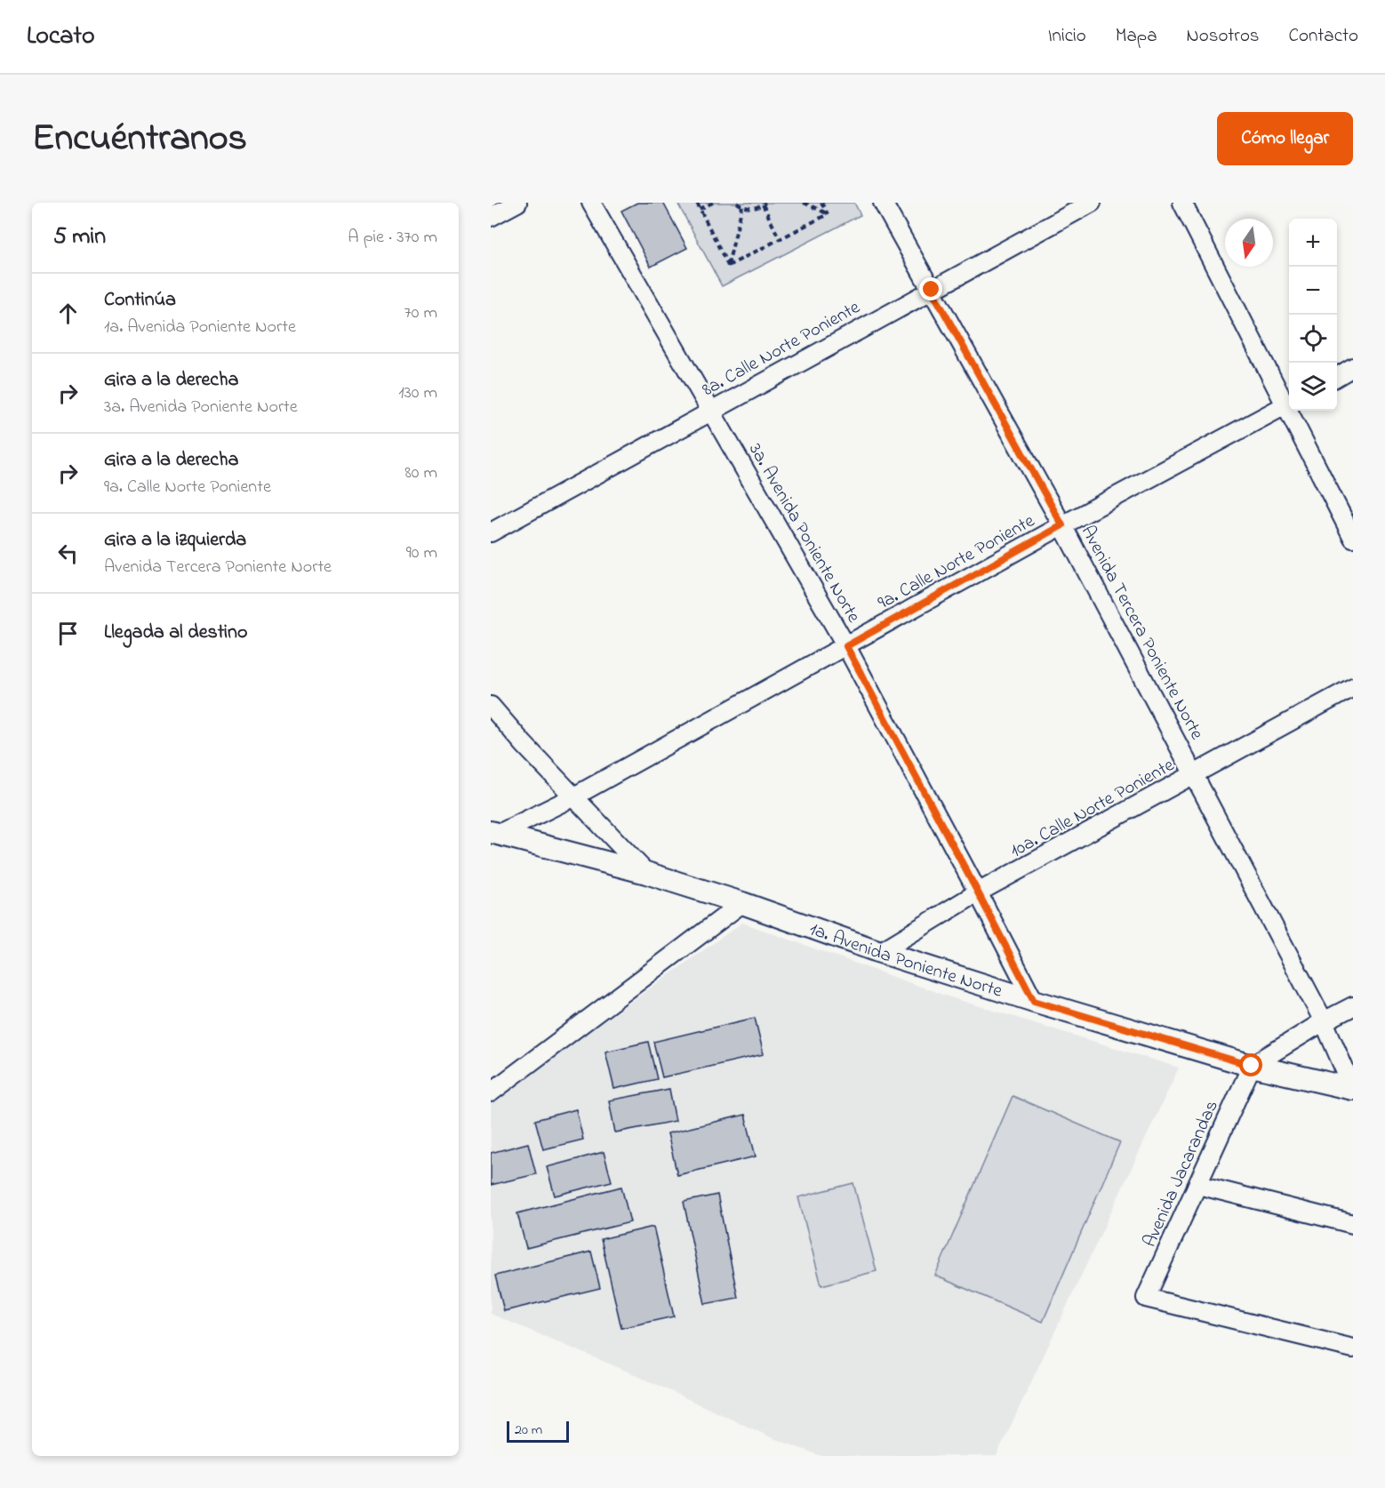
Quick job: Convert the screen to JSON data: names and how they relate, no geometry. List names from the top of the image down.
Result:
{
  "streets": {
    "street": [
      "8a. Calle Norte Poniente",
      "3a. Avenida Poniente Norte",
      "9a. Calle Norte Poniente",
      "Avenida Tercera Poniente Norte",
      "10a. Calle Norte Poniente",
      "1a. Avenida Poniente Norte",
      "Avenida Jacarandas"
    ]
  },
  "crossings": [
    ["8a. Calle Norte Poniente", "3a. Avenida Poniente Norte"],
    ["8a. Calle Norte Poniente", "Avenida Tercera Poniente Norte"],
    ["3a. Avenida Poniente Norte", "9a. Calle Norte Poniente"],
    ["3a. Avenida Poniente Norte", "10a. Calle Norte Poniente"],
    ["3a. Avenida Poniente Norte", "1a. Avenida Poniente Norte"],
    ["9a. Calle Norte Poniente", "Avenida Tercera Poniente Norte"],
    ["9a. Calle Norte Poniente", "1a. Avenida Poniente Norte"],
    ["Avenida Tercera Poniente Norte", "10a. Calle Norte Poniente"],
    ["Avenida Tercera Poniente Norte", "1a. Avenida Poniente Norte"],
    ["10a. Calle Norte Poniente", "1a. Avenida Poniente Norte"],
    ["1a. Avenida Poniente Norte", "Avenida Jacarandas"]
  ],
  "scale_bar": "20 m",
  "north": "bottom",
  "page": {
    "header": "Locato",
    "nav": [
      "Inicio",
      "Mapa",
      "Nosotros",
      "Contacto"
    ],
    "title": "Encuéntranos",
    "buttons": "Cómo llegar",
    "heading": ["5 min", "A pie · 370 m"],
    "map_buttons": ["+", "−"],
    "list": [
      ["Continúa", "1a. Avenida Poniente Norte", "70 m"],
      ["Gira a la derecha", "3a. Avenida Poniente Norte", "130 m"],
      ["Gira a la derecha", "9a. Calle Norte Poniente", "80 m"],
      ["Gira a la izquierda", "Avenida Tercera Poniente Norte", "90 m"],
      "Llegada al destino"
    ],
    "scale": "20 m"
  }
}
